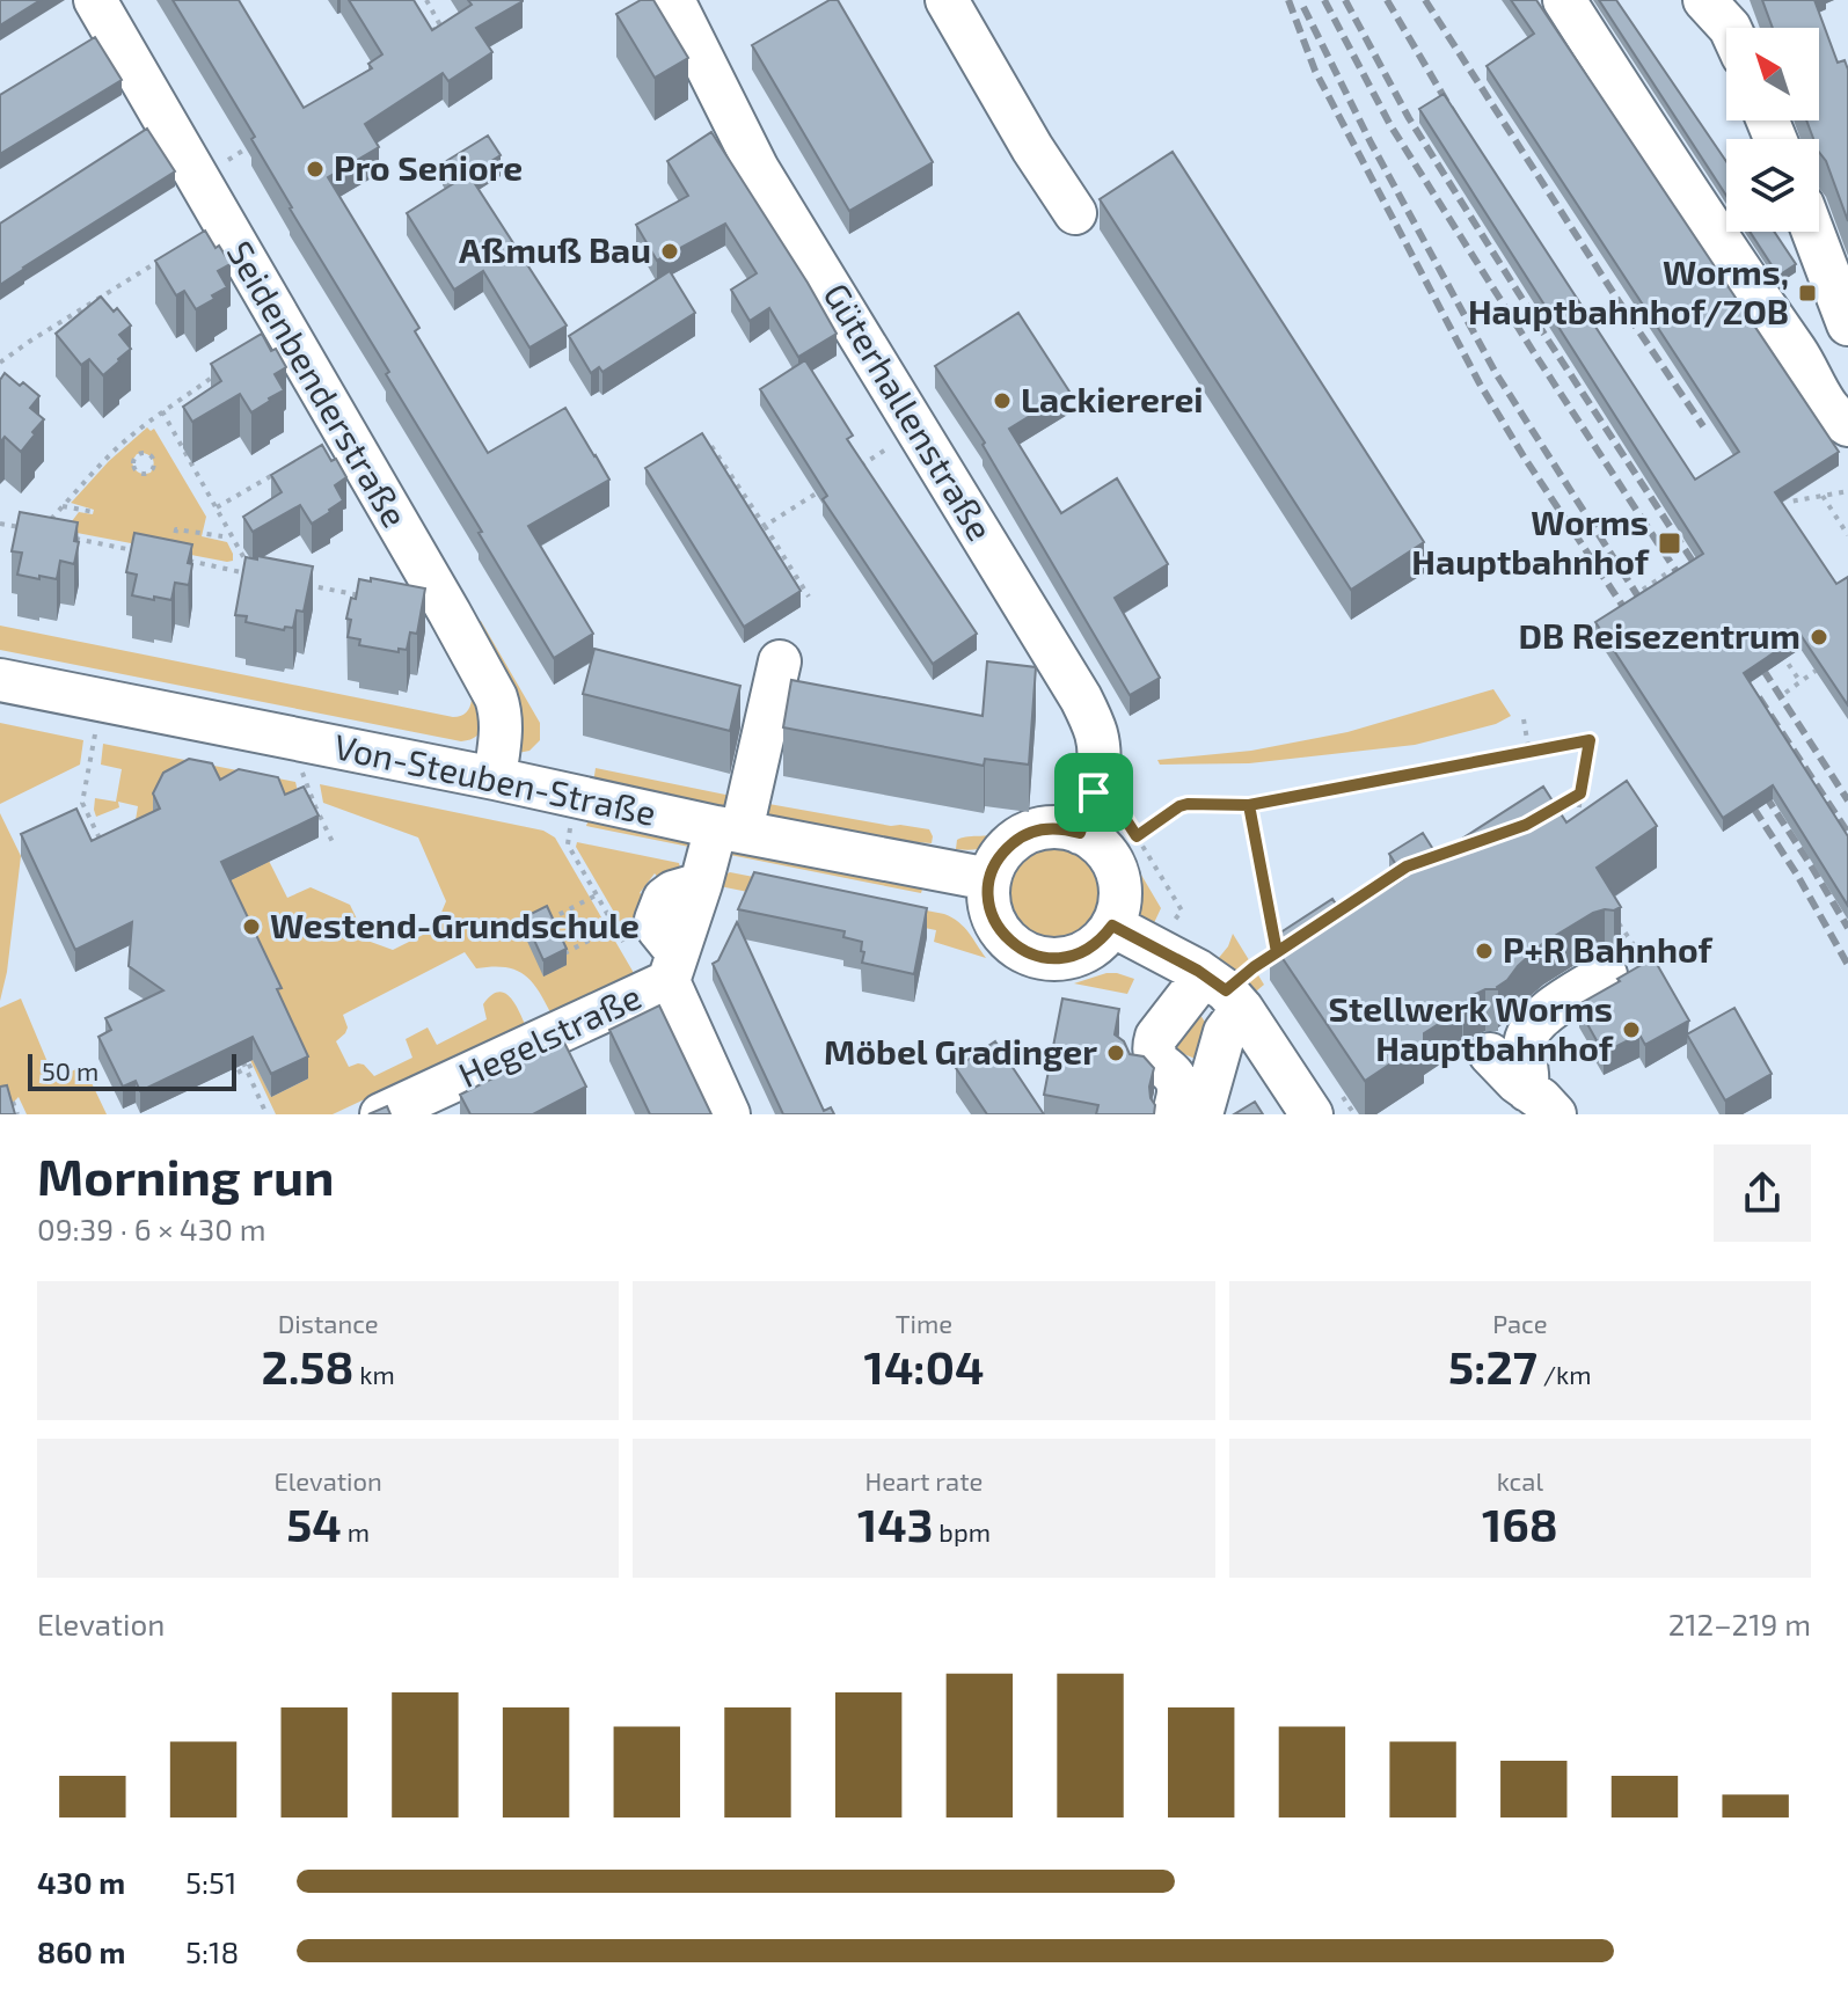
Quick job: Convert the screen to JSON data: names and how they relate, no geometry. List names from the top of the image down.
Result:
{
  "streets": {
    "street": [
      "Seidenbenderstraße",
      "Güterhallenstraße",
      "Von-Steuben-Straße",
      "Hegelstraße"
    ]
  },
  "crossings": [
    ["Seidenbenderstraße", "Von-Steuben-Straße"],
    ["Güterhallenstraße", "Von-Steuben-Straße"]
  ],
  "places": {
    "other": [
      "Pro Seniore",
      "Aßmuß Bau",
      "Lackiererei",
      "DB Reisezentrum",
      "Westend-Grundschule",
      "P+R Bahnhof",
      "Stellwerk Worms Hauptbahnhof",
      "Möbel Gradinger"
    ],
    "transit": ["Worms, Hauptbahnhof/ZOB", "Worms Hauptbahnhof"]
  },
  "scale_bar": "50 m",
  "north": "top left",
  "page": {
    "scale": "50 m",
    "heading": ["Morning run", "09:39 · 6 × 430 m"],
    "stats": [
      ["Distance", "2.58 km"],
      ["Time", "14:04"],
      ["Pace", "5:27 /km"],
      ["Elevation", "54 m"],
      ["Heart rate", "143 bpm"],
      ["kcal", "168"]
    ],
    "chart": ["Elevation", "212–219 m"],
    "list": [
      {
        "name": "430 m",
        "note": "5:51"
      },
      {
        "name": "860 m",
        "note": "5:18"
      }
    ]
  }
}
